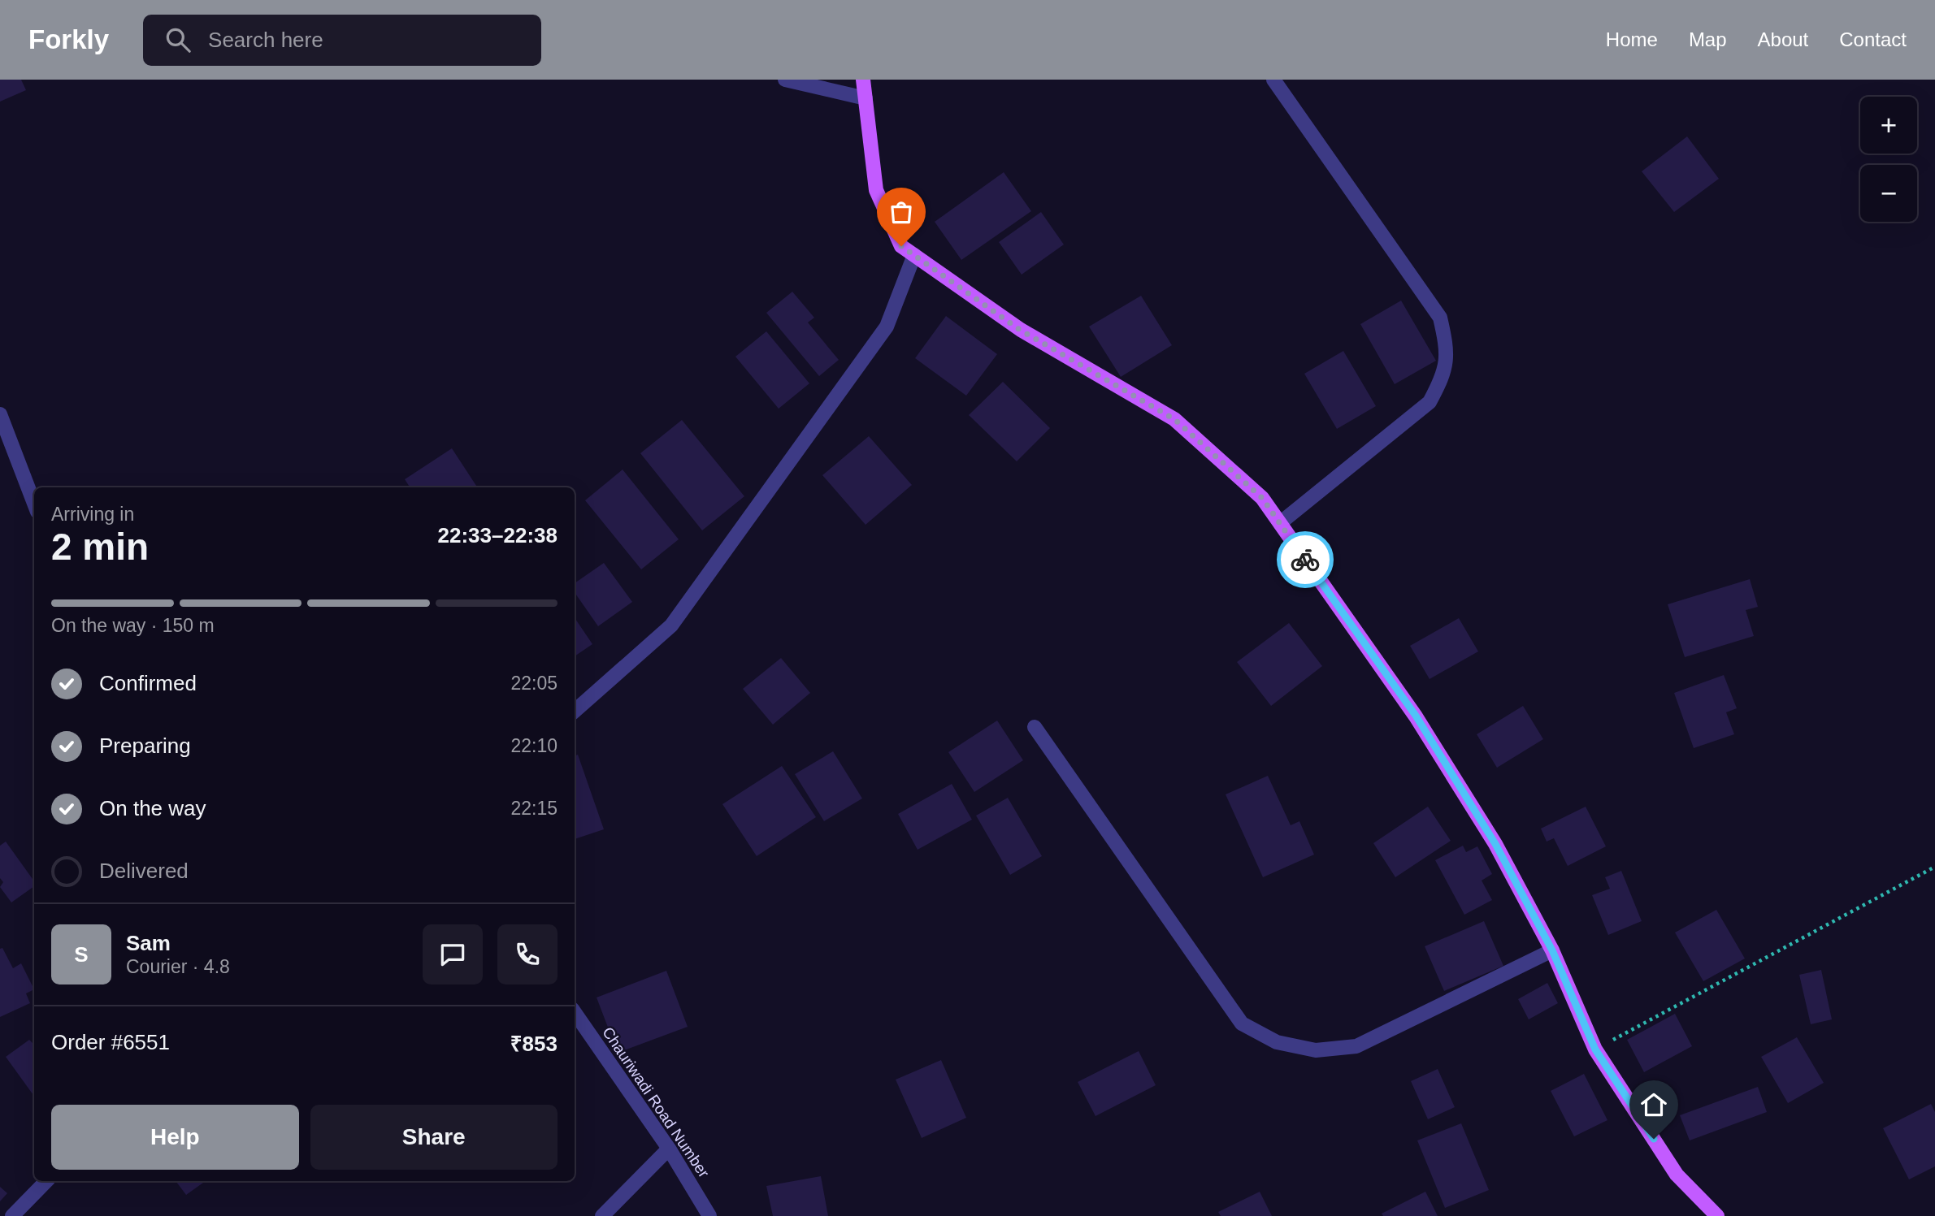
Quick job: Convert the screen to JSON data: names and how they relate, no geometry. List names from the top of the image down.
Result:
{
  "streets": {
    "street": ["Chauriwadi Road Number"]
  },
  "page": {
    "header": "Forkly",
    "search": "Search here",
    "nav": [
      "Home",
      "Map",
      "About",
      "Contact"
    ],
    "map_buttons": ["+", "−"],
    "heading": ["2 min", "Arriving in", "22:33–22:38"],
    "panel": [
      "Sam",
      "Courier · 4.8",
      "Order #6551",
      "₹853"
    ],
    "bar": "On the way · 150 m",
    "list": [
      ["Confirmed", "22:05"],
      ["Preparing", "22:10"],
      ["On the way", "22:15"],
      "Delivered"
    ],
    "round": "S",
    "buttons": ["Help", "Share"]
  }
}
